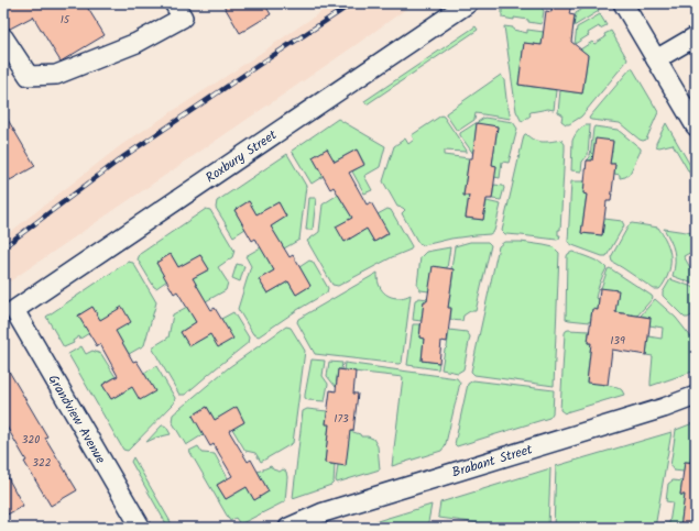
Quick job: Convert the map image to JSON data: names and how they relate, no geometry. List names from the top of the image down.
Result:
{
  "streets": {
    "street": ["Roxbury Street", "Grandview Avenue", "Brabant Street"]
  },
  "crossings": [
    ["Roxbury Street", "Grandview Avenue"]
  ],
  "house_numbers": [
    "15",
    "139",
    "173",
    "320",
    "322"
  ]
}
